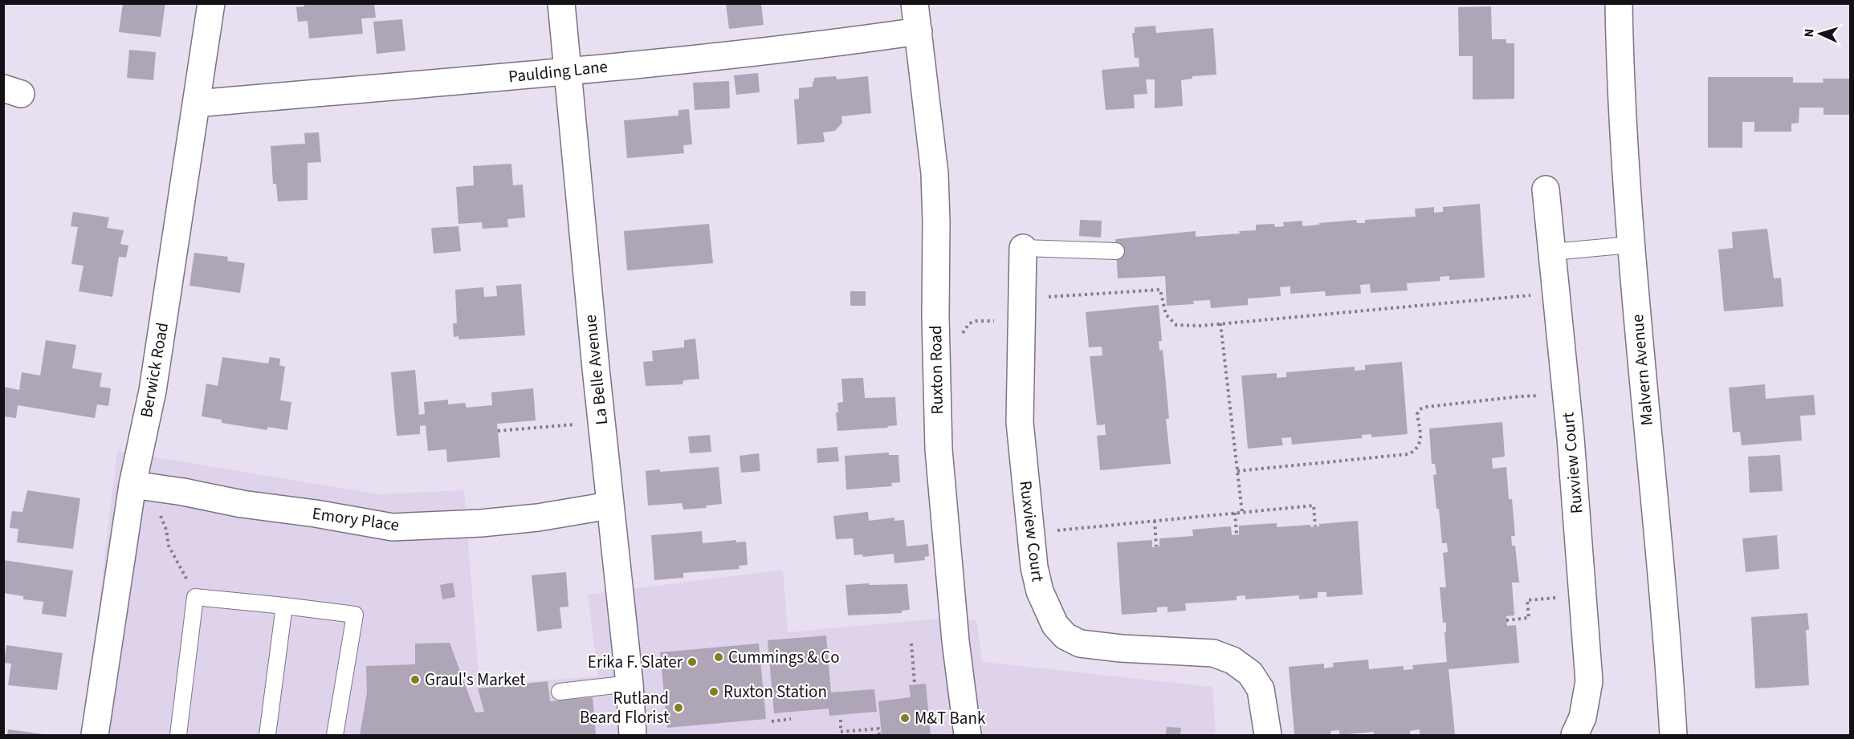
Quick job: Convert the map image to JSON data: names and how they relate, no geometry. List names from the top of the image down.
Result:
{
  "streets": {
    "street": [
      "Paulding Lane",
      "Berwick Road",
      "La Belle Avenue",
      "Ruxton Road",
      "Malvern Avenue",
      "Ruxview Court",
      "Emory Place"
    ]
  },
  "crossings": [
    ["Paulding Lane", "Berwick Road"],
    ["Paulding Lane", "La Belle Avenue"],
    ["Paulding Lane", "Ruxton Road"],
    ["Berwick Road", "Emory Place"],
    ["La Belle Avenue", "Emory Place"]
  ],
  "places": [
    "Cummings & Co",
    "Erika F. Slater",
    "Graul's Market",
    "Ruxton Station",
    "Rutland Beard Florist",
    "M&T Bank"
  ],
  "north": "left"
}
